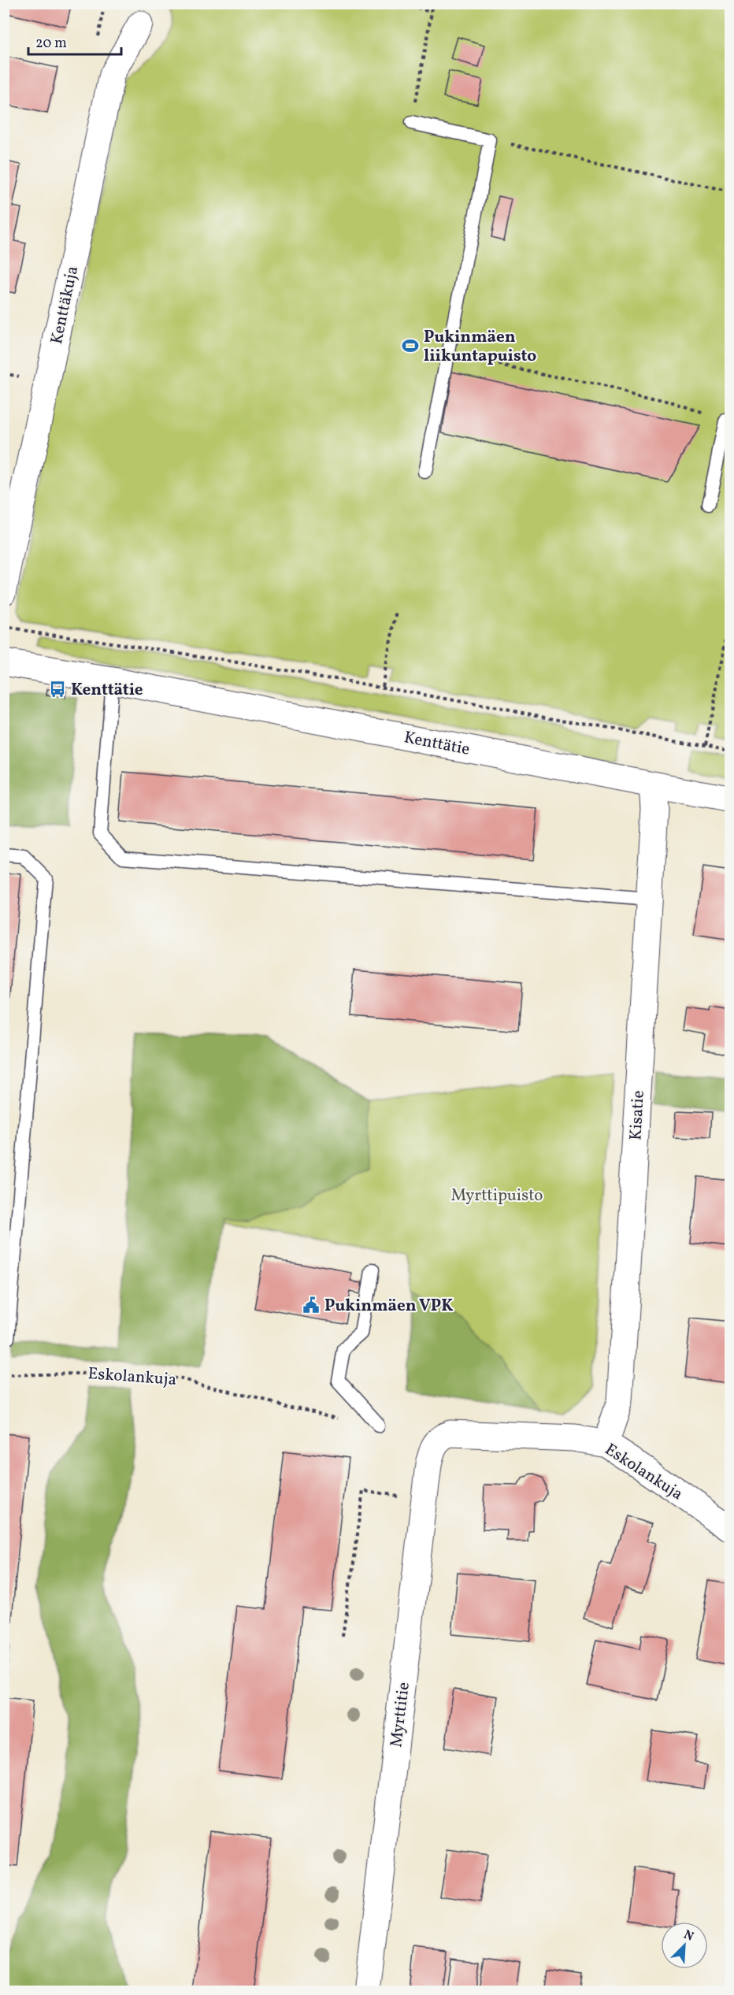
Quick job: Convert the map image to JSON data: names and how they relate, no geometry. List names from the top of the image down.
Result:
{
  "streets": {
    "street": [
      "Kenttäkuja",
      "Kenttätie",
      "Kisatie",
      "Eskolankuja",
      "Myrttitie"
    ]
  },
  "crossings": [
    ["Kenttätie", "Kisatie"],
    ["Kisatie", "Eskolankuja"],
    ["Eskolankuja", "Myrttitie"]
  ],
  "parks": ["Myrttipuisto"],
  "places": {
    "sports": ["Pukinmäen liikuntapuisto"],
    "bus stop": ["Kenttätie"],
    "public building": ["Pukinmäen VPK"]
  },
  "scale_bar": "20 m",
  "north": "top right"
}
